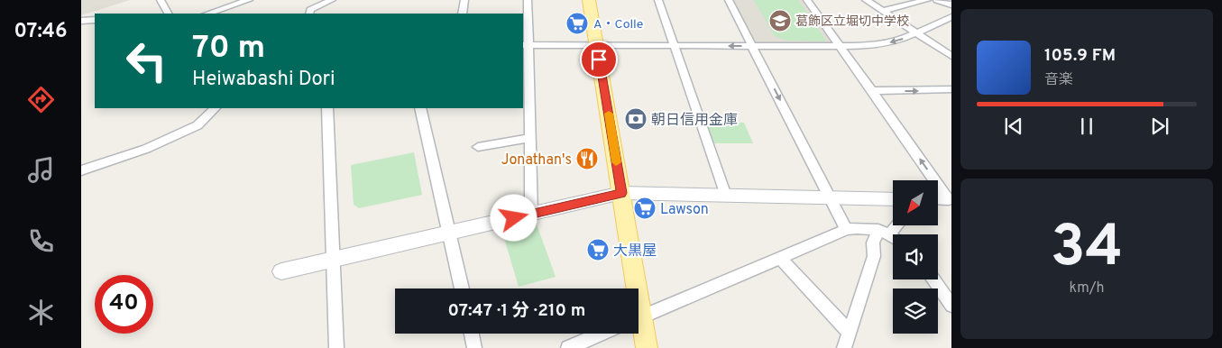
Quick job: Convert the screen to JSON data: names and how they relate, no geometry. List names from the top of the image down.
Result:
{
  "places": {
    "school or university": ["葛飾区立堀切中学校"],
    "supermarket": ["A・Colle", "Lawson", "大黒屋"],
    "bank": ["朝日信用金庫"],
    "restaurant": ["Jonathan's"]
  },
  "north": "bottom left",
  "page": {
    "tabs": "07:46",
    "turn": ["70 m", "Heiwabashi Dori"],
    "song": ["105.9 FM", "音楽"],
    "tile": ["34", "km/h"],
    "limit": "40",
    "trip": "07:47 · 1 分 · 210 m"
  }
}
